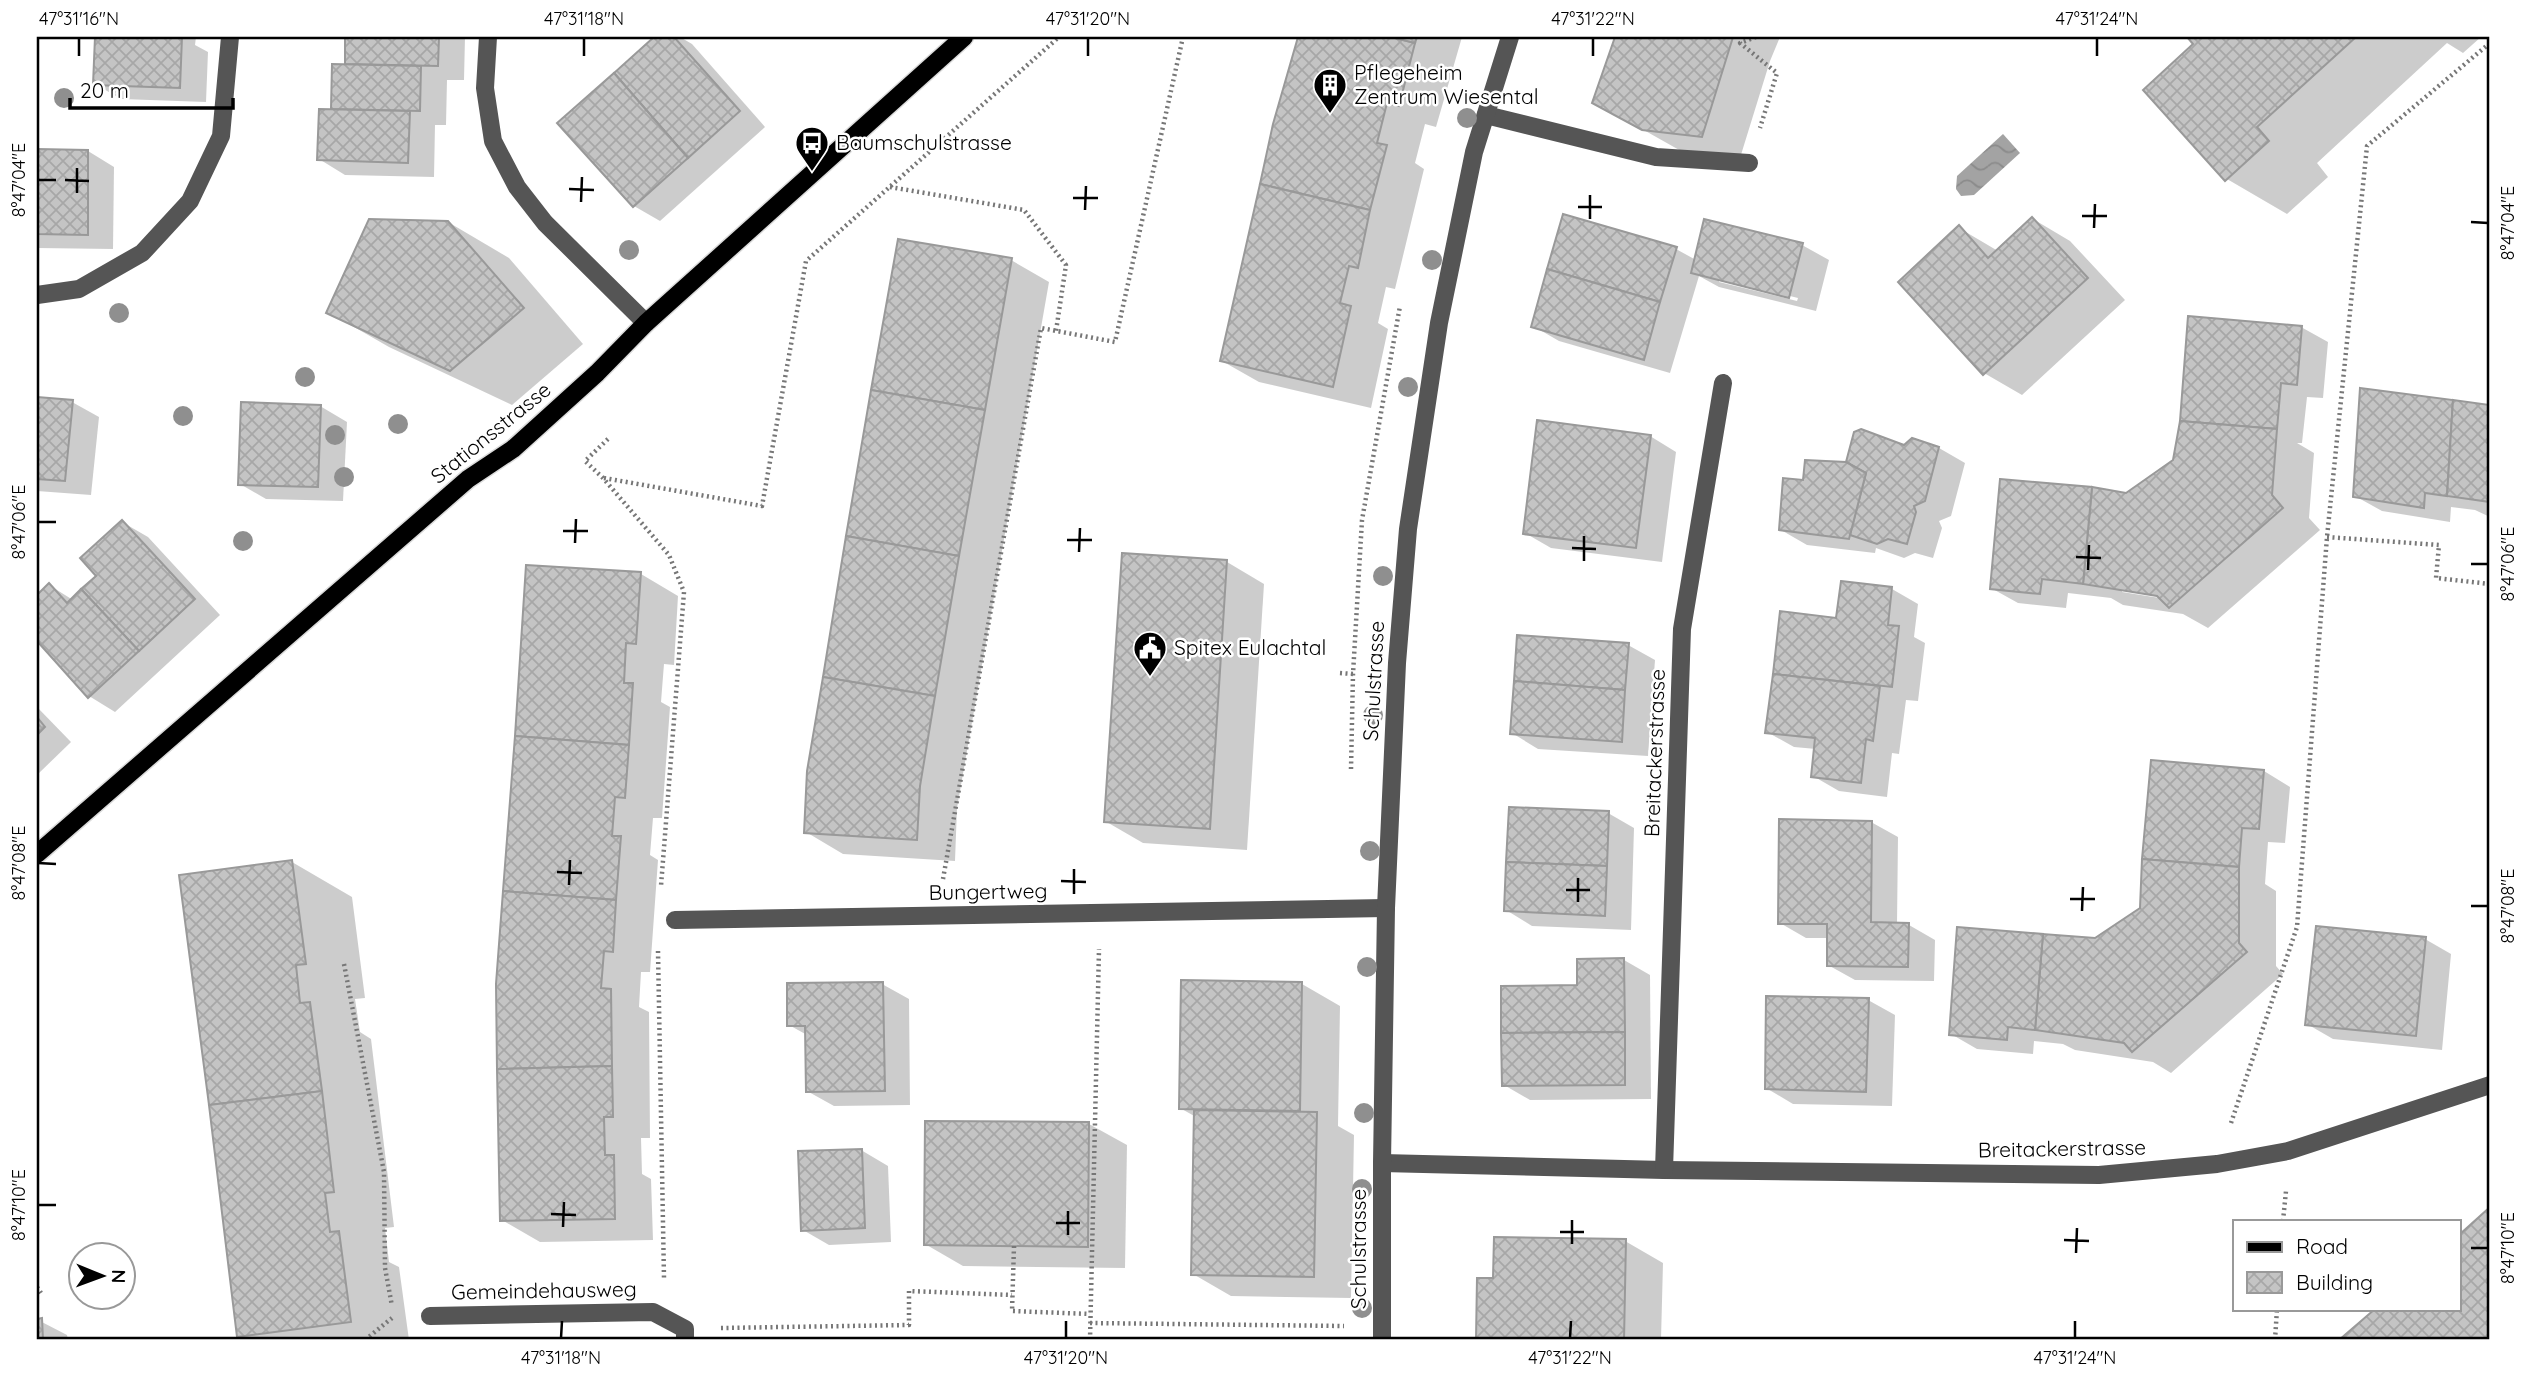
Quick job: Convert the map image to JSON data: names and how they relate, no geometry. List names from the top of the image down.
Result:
{
  "streets": {
    "main road": ["Stationsstrasse"],
    "street": [
      "Schulstrasse",
      "Breitackerstrasse",
      "Bungertweg",
      "Gemeindehausweg"
    ]
  },
  "crossings": [
    ["Schulstrasse", "Breitackerstrasse"],
    ["Schulstrasse", "Bungertweg"]
  ],
  "places": {
    "building": ["Pflegeheim Zentrum Wiesental"],
    "bus stop": ["Baumschulstrasse"],
    "public building": ["Spitex Eulachtal"]
  },
  "legend": ["Road", "Building"],
  "scale_bar": "20 m",
  "north": "right",
  "coordinates": [
    "47°31'16\"N",
    "47°31'18\"N",
    "47°31'20\"N",
    "47°31'22\"N",
    "47°31'24\"N",
    "8°47'04\"E",
    "8°47'06\"E",
    "8°47'08\"E",
    "8°47'10\"E"
  ]
}
